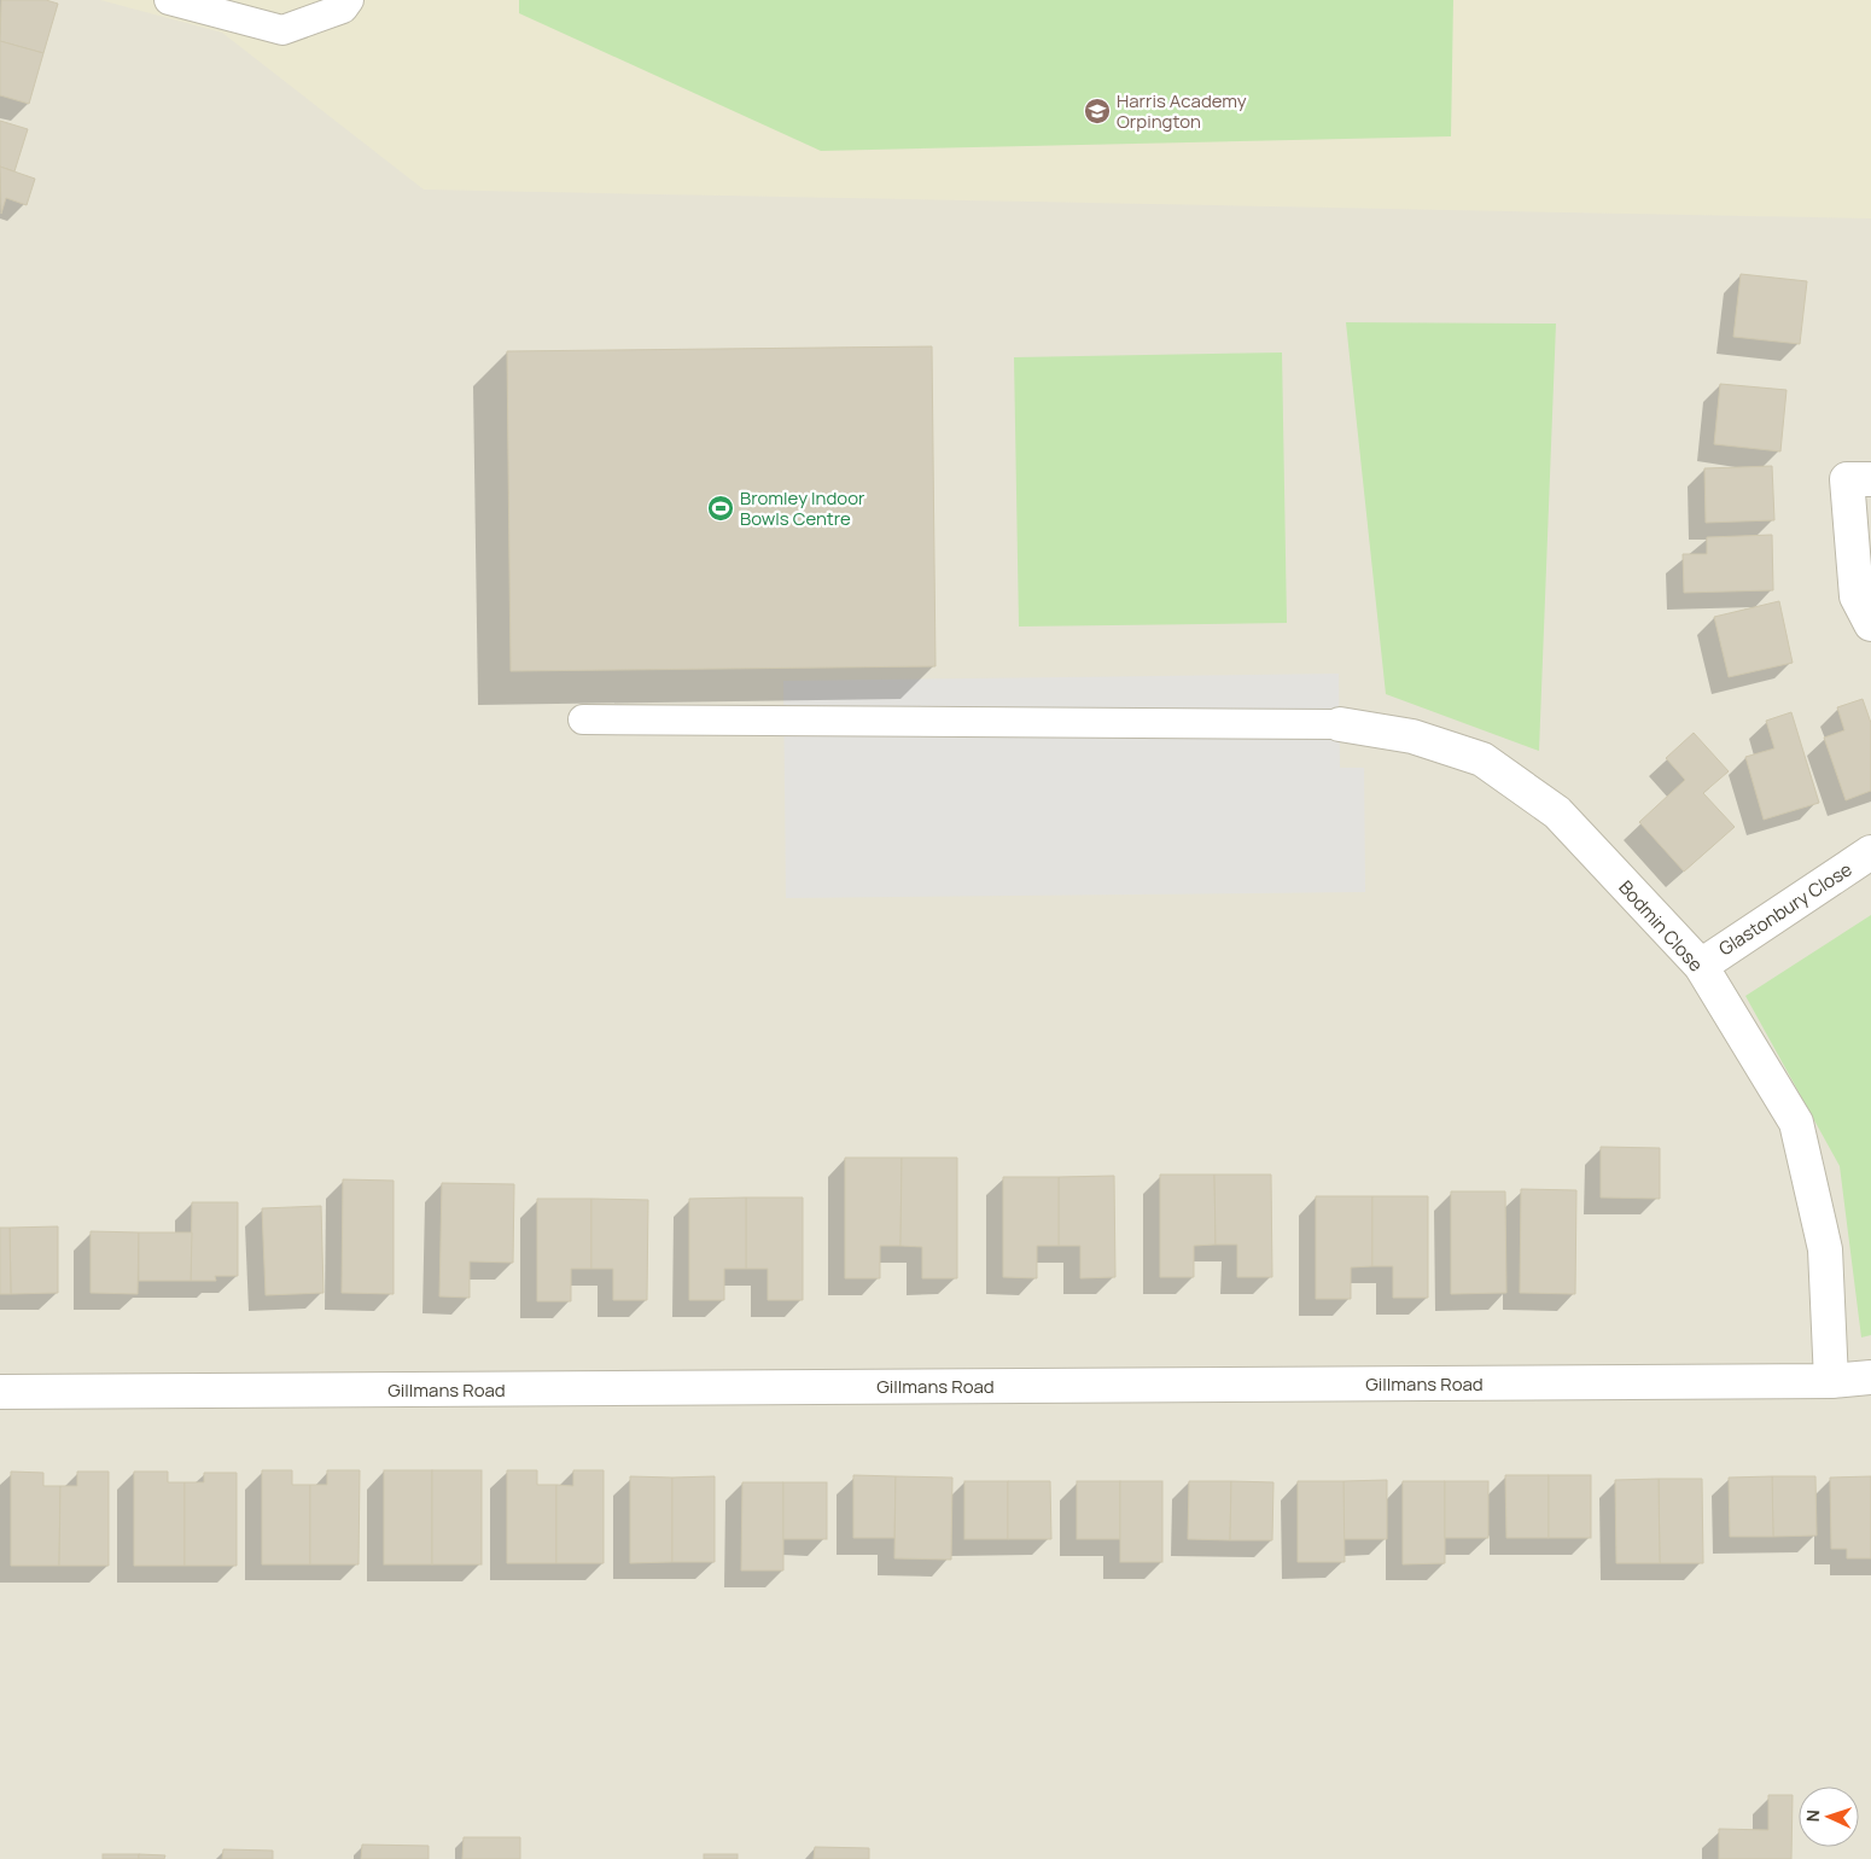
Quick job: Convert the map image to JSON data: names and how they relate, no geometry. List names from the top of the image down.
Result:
{
  "streets": {
    "street": ["Glastonbury Close", "Bodmin Close", "Gillmans Road"]
  },
  "crossings": [
    ["Glastonbury Close", "Bodmin Close"],
    ["Bodmin Close", "Gillmans Road"]
  ],
  "places": {
    "school or university": ["Harris Academy Orpington"],
    "sports": ["Bromley Indoor Bowls Centre"]
  },
  "north": "left"
}
